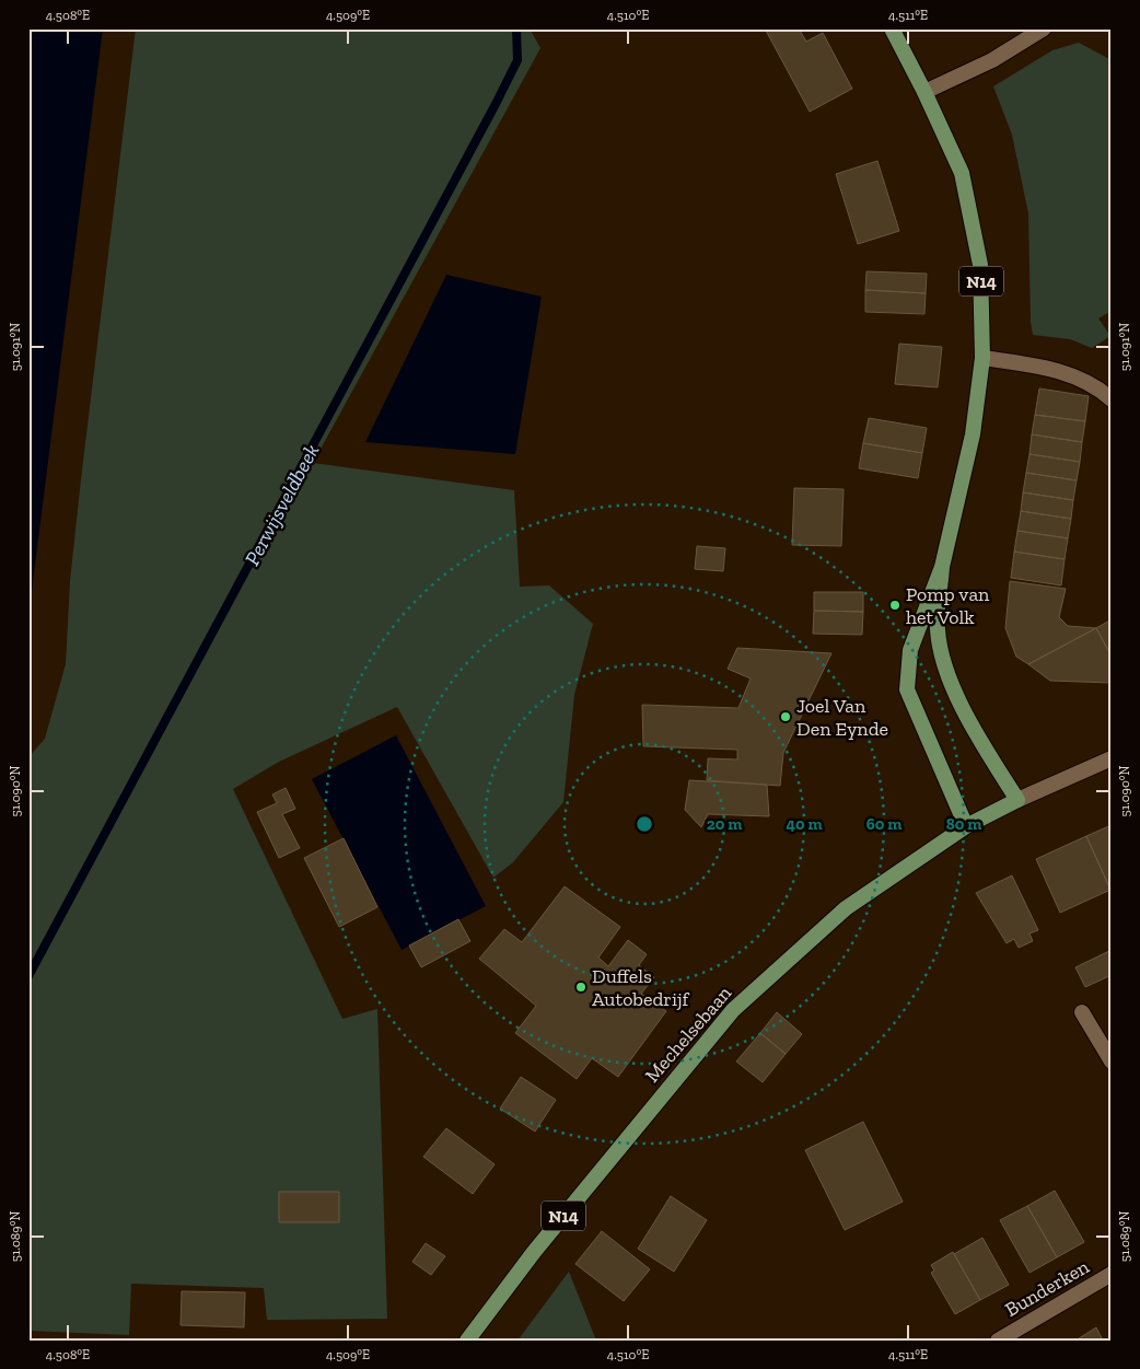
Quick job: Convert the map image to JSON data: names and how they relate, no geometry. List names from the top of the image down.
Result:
{
  "streets": {
    "main road": ["N14", "Mechelsebaan"],
    "street": ["Bunderken"]
  },
  "crossings": [
    ["N14", "Mechelsebaan"]
  ],
  "water": ["Perwijsveldbeek"],
  "places": ["Pomp van het Volk", "Joel Van Den Eynde", "Duffels Autobedrijf"],
  "coordinates": [
    "4.508°E",
    "4.509°E",
    "4.510°E",
    "4.511°E",
    "51.091°N",
    "51.090°N",
    "51.089°N"
  ],
  "rings": [
    "20 m",
    "40 m",
    "60 m",
    "80 m"
  ]
}
